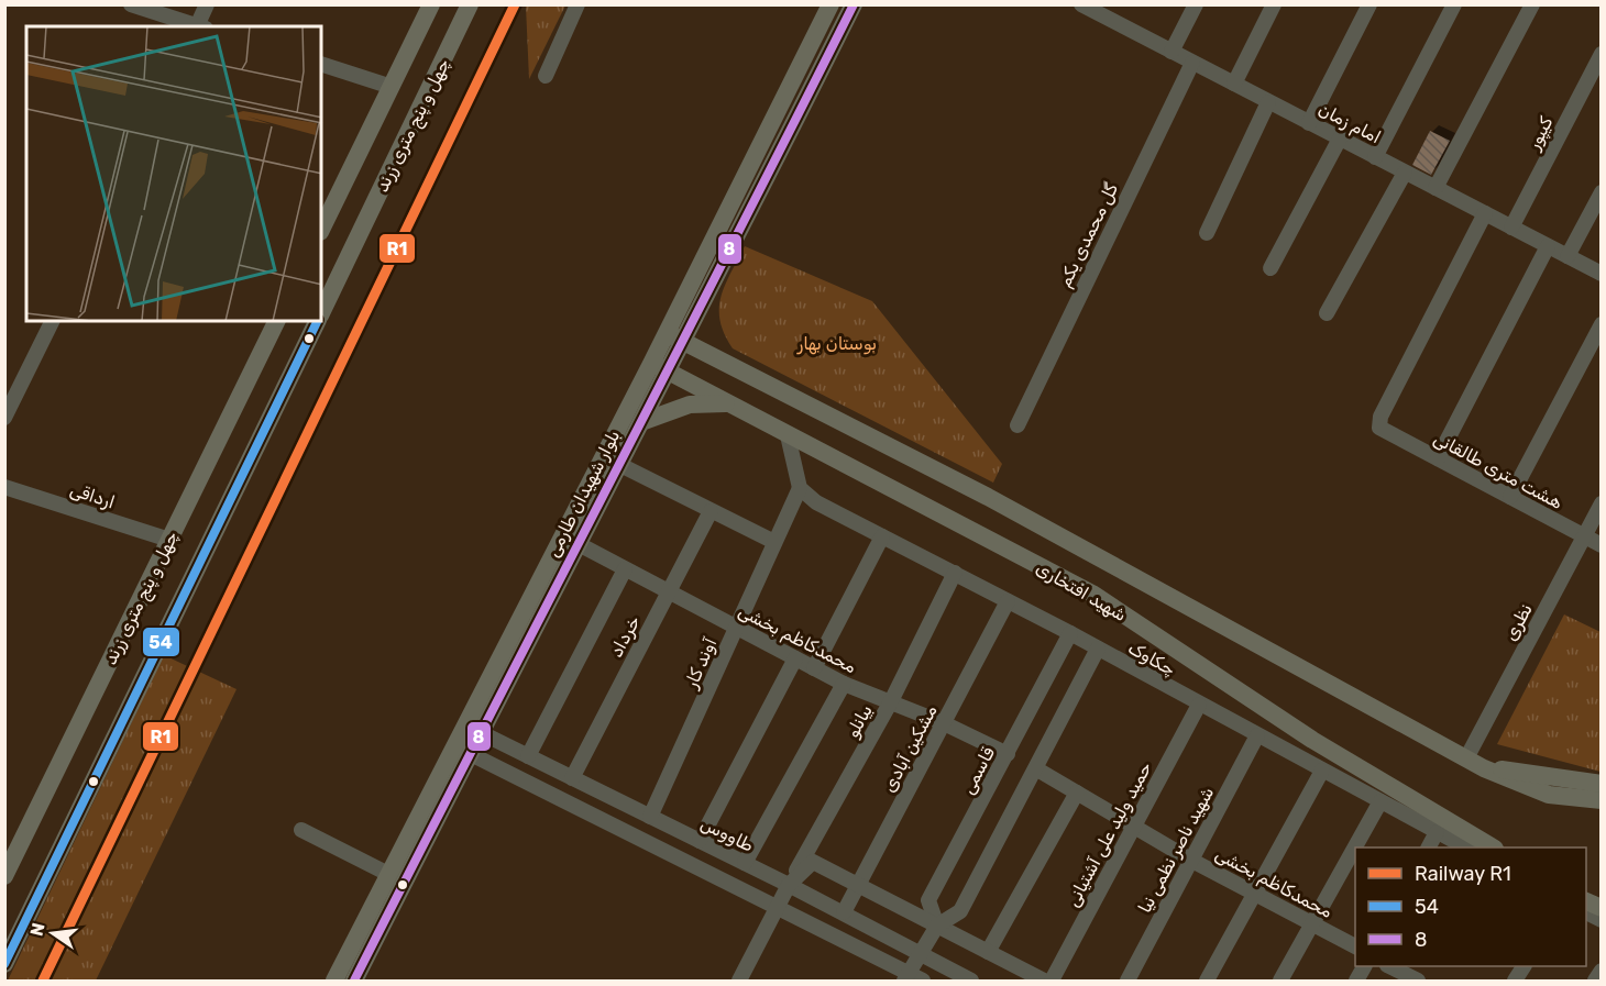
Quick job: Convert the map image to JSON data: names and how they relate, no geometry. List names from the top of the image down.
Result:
{
  "streets": {
    "main road": ["چهل و پنج متری زرند", "بلوار شهیدان طارمی", "شهید افتخاری"],
    "street": [
      "امام زمان",
      "کیپور",
      "گل محمدی یکم",
      "هشت متری طالقانی",
      "ارداقی",
      "نظری",
      "خرداد",
      "محمدکاظم بخشی",
      "چکاوک",
      "آوند کار",
      "بیانلو",
      "مشکین آبادی",
      "قاسمی",
      "طاووس",
      "حمید ولید علی آشتیانی",
      "شهید ناصر نظمی نیا"
    ]
  },
  "crossings": [
    ["امام زمان", "کیپور"],
    ["امام زمان", "گل محمدی یکم"],
    ["امام زمان", "هشت متری طالقانی"],
    ["چهل و پنج متری زرند", "ارداقی"],
    ["هشت متری طالقانی", "نظری"],
    ["بلوار شهیدان طارمی", "شهید افتخاری"],
    ["بلوار شهیدان طارمی", "محمدکاظم بخشی"],
    ["بلوار شهیدان طارمی", "طاووس"],
    ["شهید افتخاری", "نظری"],
    ["خرداد", "محمدکاظم بخشی"],
    ["خرداد", "طاووس"],
    ["محمدکاظم بخشی", "آوند کار"],
    ["محمدکاظم بخشی", "بیانلو"],
    ["محمدکاظم بخشی", "مشکین آبادی"],
    ["محمدکاظم بخشی", "قاسمی"],
    ["محمدکاظم بخشی", "حمید ولید علی آشتیانی"],
    ["محمدکاظم بخشی", "شهید ناصر نظمی نیا"],
    ["چکاوک", "آوند کار"],
    ["چکاوک", "بیانلو"],
    ["چکاوک", "مشکین آبادی"],
    ["چکاوک", "قاسمی"],
    ["چکاوک", "حمید ولید علی آشتیانی"],
    ["چکاوک", "شهید ناصر نظمی نیا"],
    ["آوند کار", "طاووس"],
    ["بیانلو", "طاووس"],
    ["مشکین آبادی", "طاووس"]
  ],
  "parks": ["بوستان بهار"],
  "lines": ["rail line R1", "transit line 8", "transit line 54"],
  "legend": ["Railway R1", "54", "8"],
  "north": "left"
}
